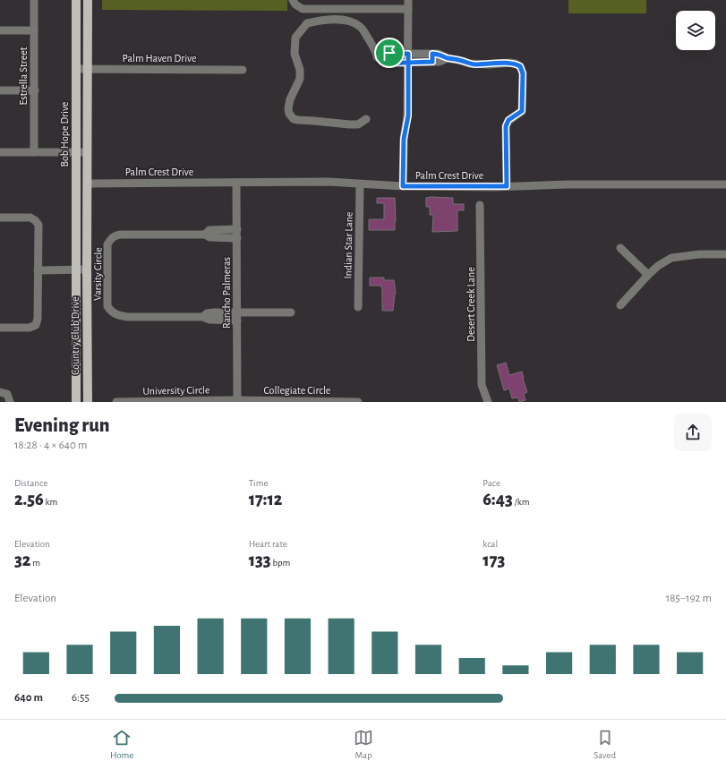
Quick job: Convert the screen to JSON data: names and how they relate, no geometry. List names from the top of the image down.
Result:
{
  "streets": {
    "main road": ["Bob Hope Drive", "Country Club Drive"],
    "street": [
      "Palm Haven Drive",
      "Estrella Street",
      "Palm Crest Drive",
      "Indian Star Lane",
      "Varsity Circle",
      "Rancho Palmeras",
      "Desert Creek Lane",
      "University Circle",
      "Collegiate Circle"
    ]
  },
  "crossings": [
    ["Palm Haven Drive", "Bob Hope Drive"],
    ["Bob Hope Drive", "Palm Crest Drive"],
    ["Bob Hope Drive", "Country Club Drive"],
    ["Palm Crest Drive", "Indian Star Lane"],
    ["Palm Crest Drive", "Rancho Palmeras"],
    ["Varsity Circle", "Rancho Palmeras"],
    ["Rancho Palmeras", "University Circle"],
    ["Rancho Palmeras", "Collegiate Circle"],
    ["University Circle", "Collegiate Circle"]
  ],
  "page": {
    "heading": ["Evening run", "18:28 · 4 × 640 m"],
    "stats": [
      ["Distance", "2.56 km"],
      ["Time", "17:12"],
      ["Pace", "6:43 /km"],
      ["Elevation", "32 m"],
      ["Heart rate", "133 bpm"],
      ["kcal", "173"]
    ],
    "chart": ["Elevation", "185–192 m"],
    "list": [
      {
        "name": "640 m",
        "note": "6:55"
      }
    ],
    "tabs": ["Home", "Map", "Saved"]
  }
}
